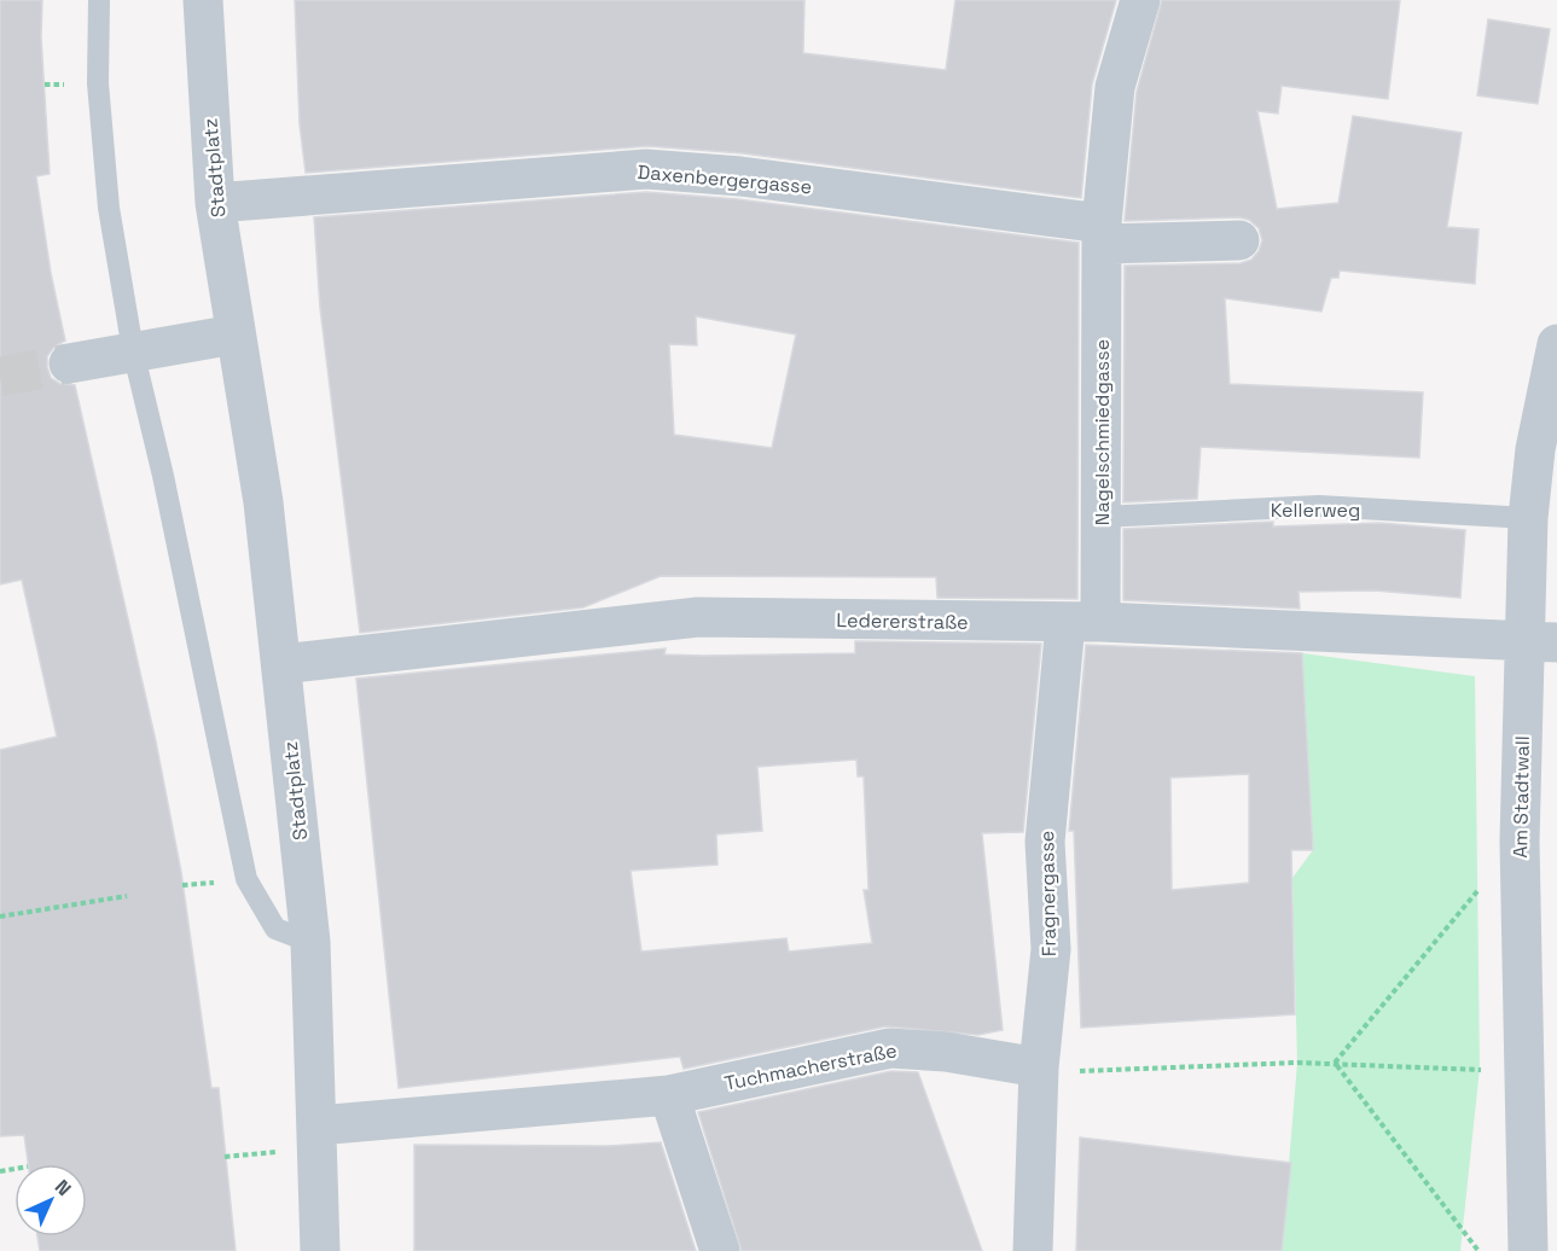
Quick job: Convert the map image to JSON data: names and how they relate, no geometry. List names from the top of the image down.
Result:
{
  "streets": {
    "street": [
      "Stadtplatz",
      "Daxenbergergasse",
      "Nagelschmiedgasse",
      "Ledererstraße",
      "Am Stadtwall",
      "Fragnergasse",
      "Tuchmacherstraße"
    ],
    "lane": ["Kellerweg"]
  },
  "crossings": [
    ["Stadtplatz", "Daxenbergergasse"],
    ["Stadtplatz", "Ledererstraße"],
    ["Stadtplatz", "Tuchmacherstraße"],
    ["Daxenbergergasse", "Nagelschmiedgasse"],
    ["Nagelschmiedgasse", "Kellerweg"],
    ["Nagelschmiedgasse", "Ledererstraße"],
    ["Nagelschmiedgasse", "Fragnergasse"],
    ["Kellerweg", "Am Stadtwall"],
    ["Ledererstraße", "Am Stadtwall"],
    ["Ledererstraße", "Fragnergasse"],
    ["Fragnergasse", "Tuchmacherstraße"]
  ],
  "north": "top right"
}
